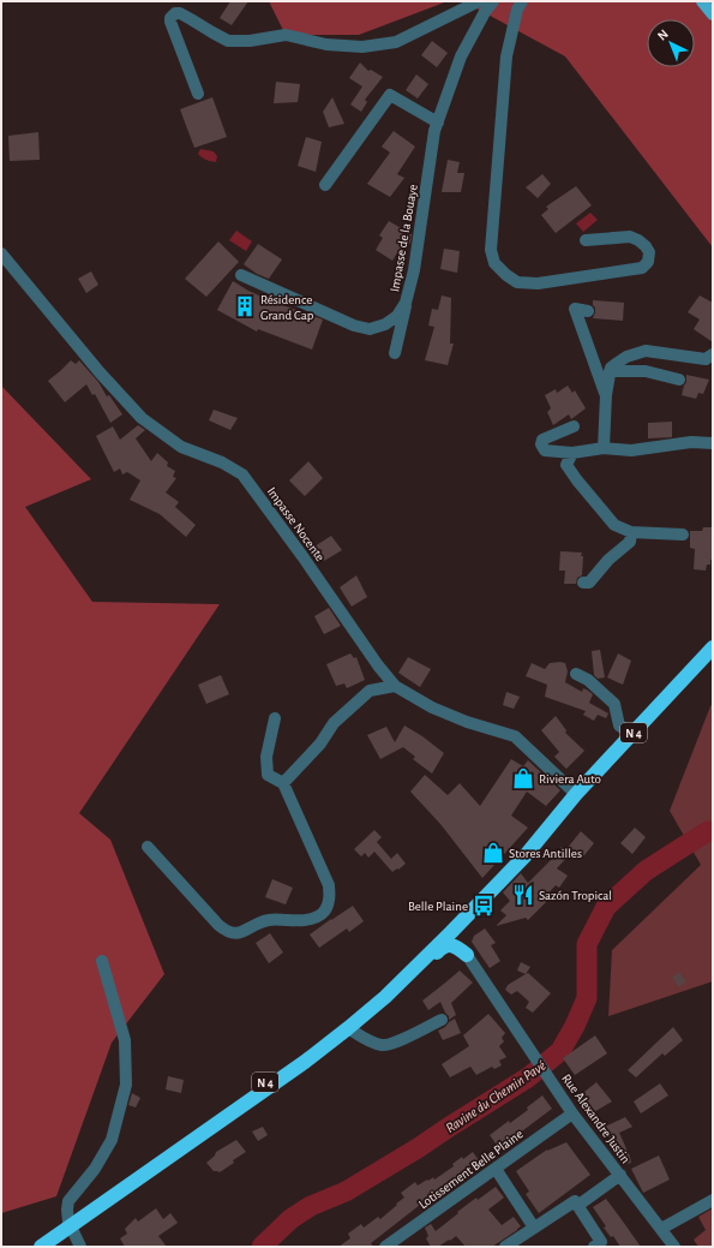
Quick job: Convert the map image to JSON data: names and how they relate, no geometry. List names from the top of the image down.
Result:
{
  "streets": {
    "highway": ["N 4"],
    "street": [
      "Impasse de la Bouaye",
      "Impasse Nocente",
      "Rue Alexandre Justin",
      "Lotissement Belle Plaine"
    ]
  },
  "crossings": [
    ["Impasse Nocente", "N 4"],
    ["Rue Alexandre Justin", "Lotissement Belle Plaine"]
  ],
  "water": ["Ravine du Chemin Pavé"],
  "places": {
    "building": ["Résidence Grand Cap"],
    "shop": ["Riviera Auto", "Stores Antilles"],
    "restaurant": ["Sazón Tropical"],
    "bus stop": ["Belle Plaine"]
  },
  "north": "top left"
}
